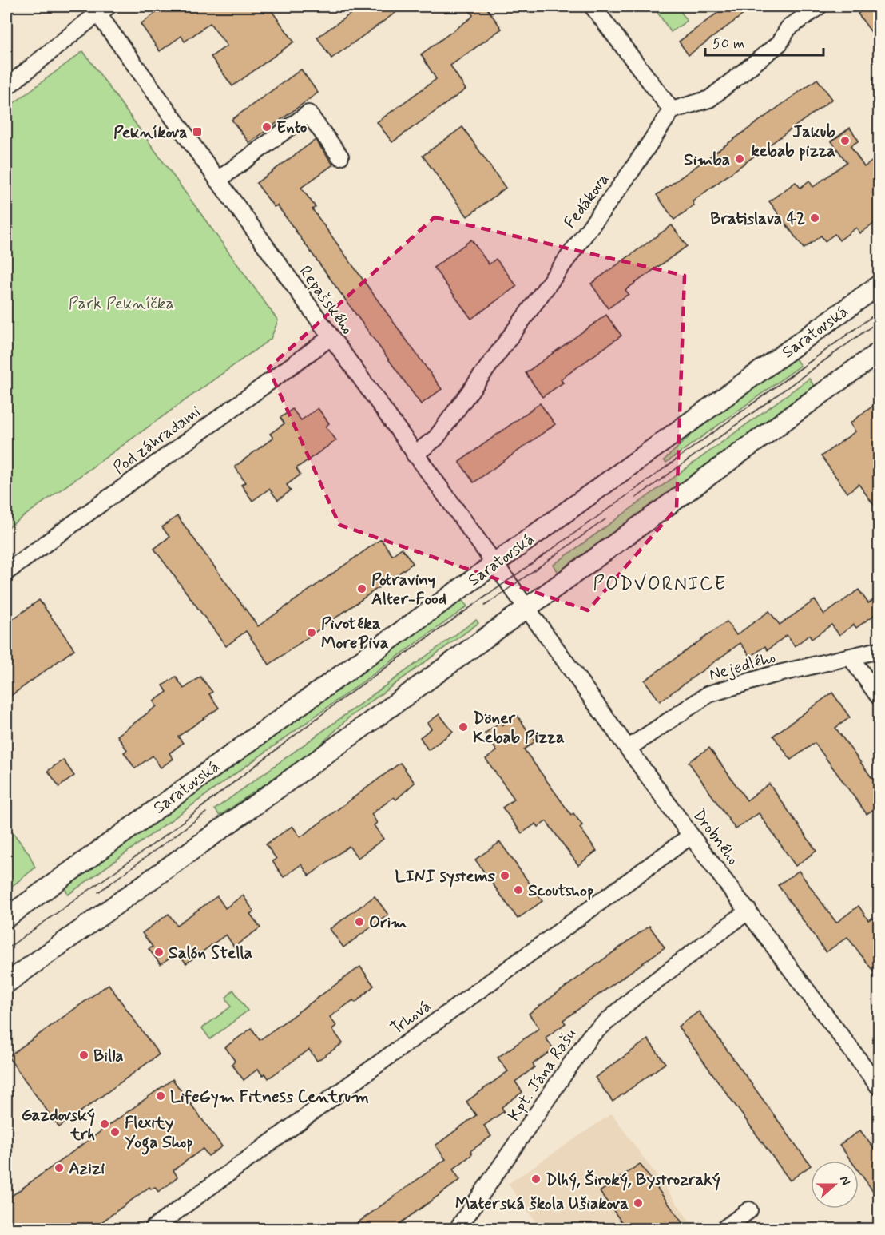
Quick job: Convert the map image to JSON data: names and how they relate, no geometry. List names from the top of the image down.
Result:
{
  "streets": {
    "main road": ["Saratovská"],
    "street": [
      "Fedákova",
      "Repašského",
      "Pod záhradami",
      "Nejedlého",
      "Drobného",
      "Trhová",
      "Kpt. Jána Rašu"
    ]
  },
  "crossings": [
    ["Fedákova", "Repašského"],
    ["Repašského", "Saratovská"],
    ["Repašského", "Pod záhradami"],
    ["Repašského", "Drobného"],
    ["Nejedlého", "Drobného"],
    ["Drobného", "Trhová"],
    ["Drobného", "Kpt. Jána Rašu"]
  ],
  "districts": ["PODVORNICE"],
  "parks": ["Park Pekníčka"],
  "places": {
    "other": [
      "Ento",
      "Jakub kebab pizza",
      "Simba",
      "Bratislava 42",
      "Potraviny Alter-Food",
      "Pivotéka MorePiva",
      "Döner Kebab Pizza",
      "LINI systems",
      "Scoutshop",
      "Orim",
      "Salón Stella",
      "Billa",
      "LifeGym Fitness Centrum",
      "Gazdovský trh",
      "Flexity Yoga Shop",
      "Azizi",
      "Dlhý, Široký, Bystrozraký",
      "Materská škola Ušiakova"
    ],
    "transit": ["Pekníkova"]
  },
  "scale_bar": "50 m",
  "north": "right"
}
